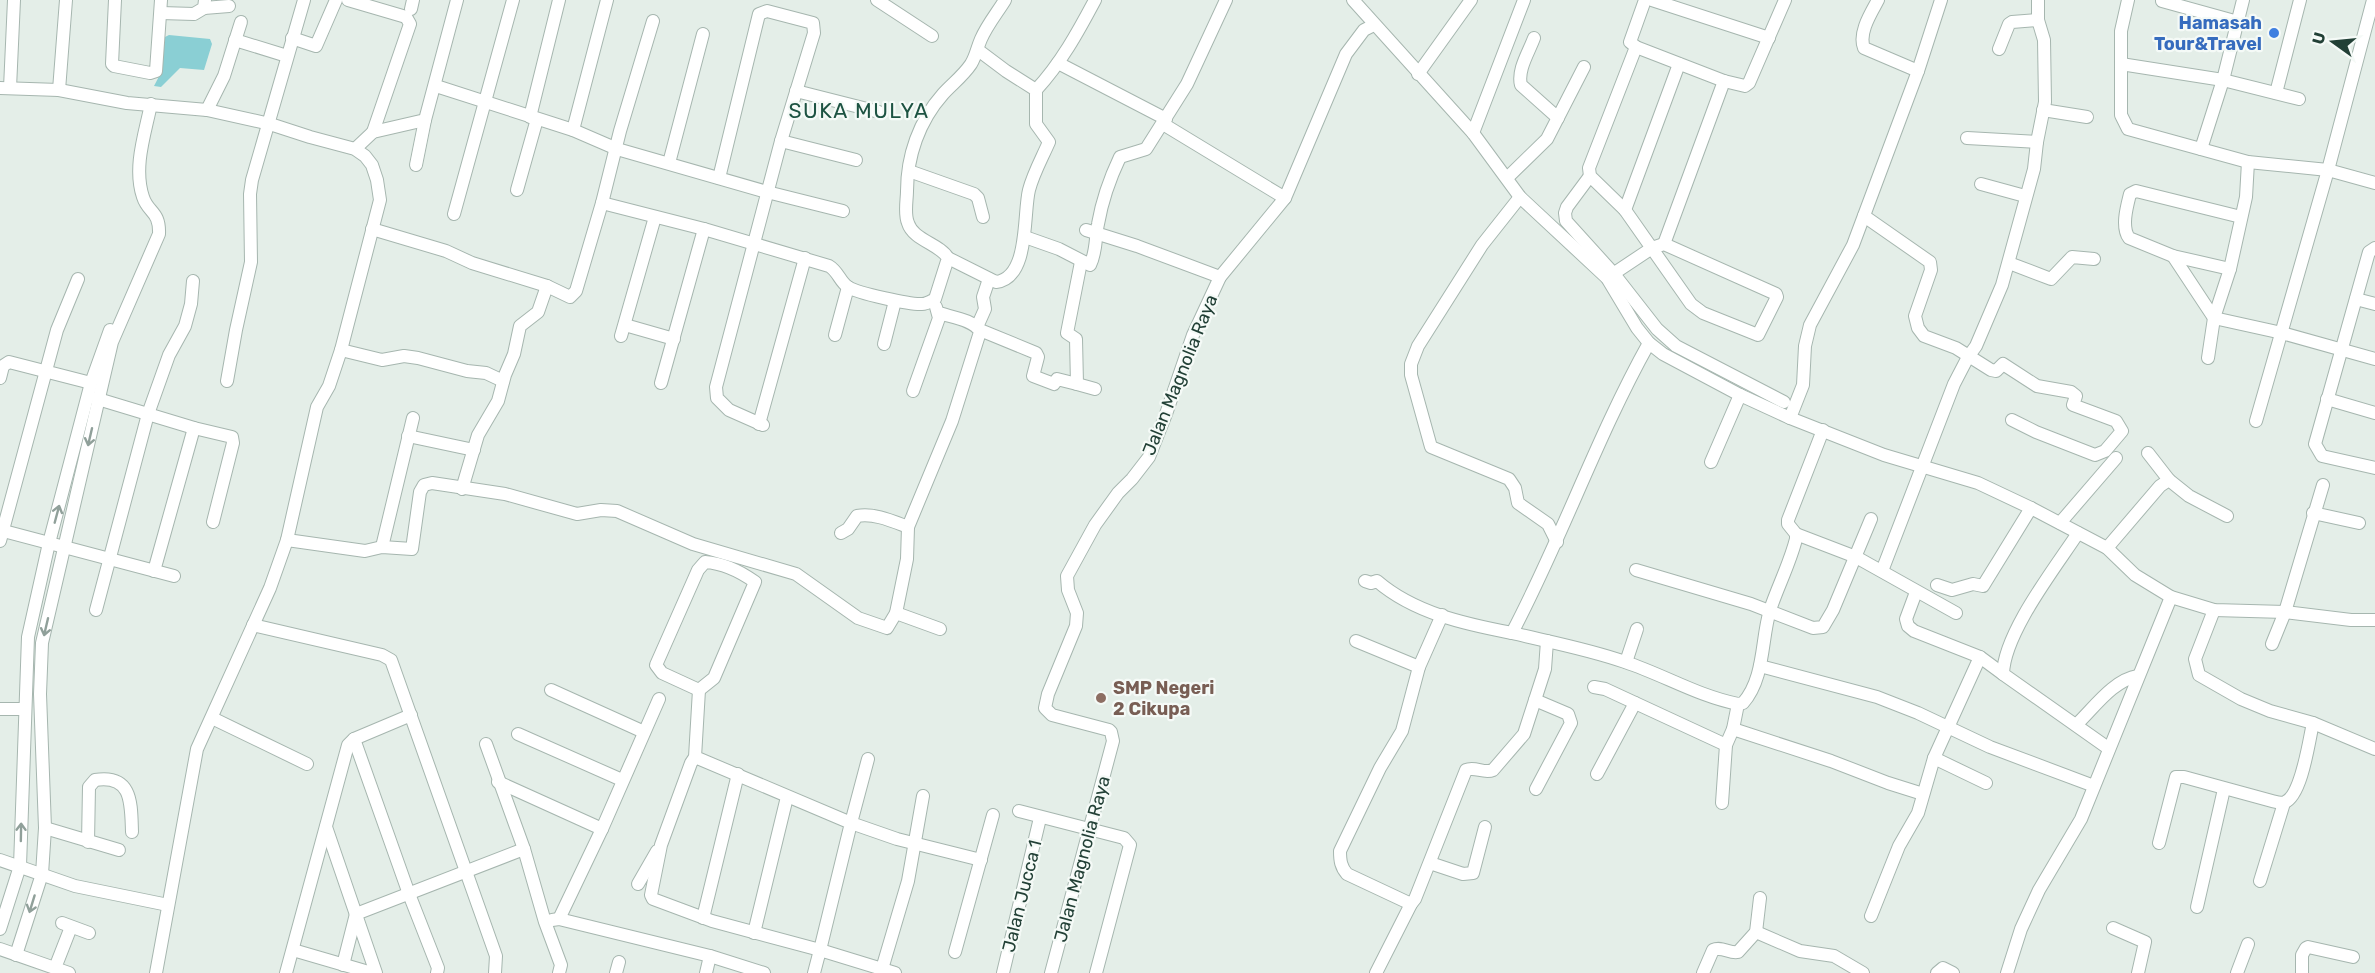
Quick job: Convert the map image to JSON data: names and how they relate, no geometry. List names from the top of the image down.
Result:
{
  "streets": {
    "street": ["Jalan Magnolia Raya", "Jalan Jucca 1"]
  },
  "crossings": [
    ["Jalan Magnolia Raya", "Jalan Jucca 1"]
  ],
  "districts": ["SUKA MULYA"],
  "places": ["Hamasah Tour&Travel", "SMP Negeri 2 Cikupa"],
  "north": "left"
}
